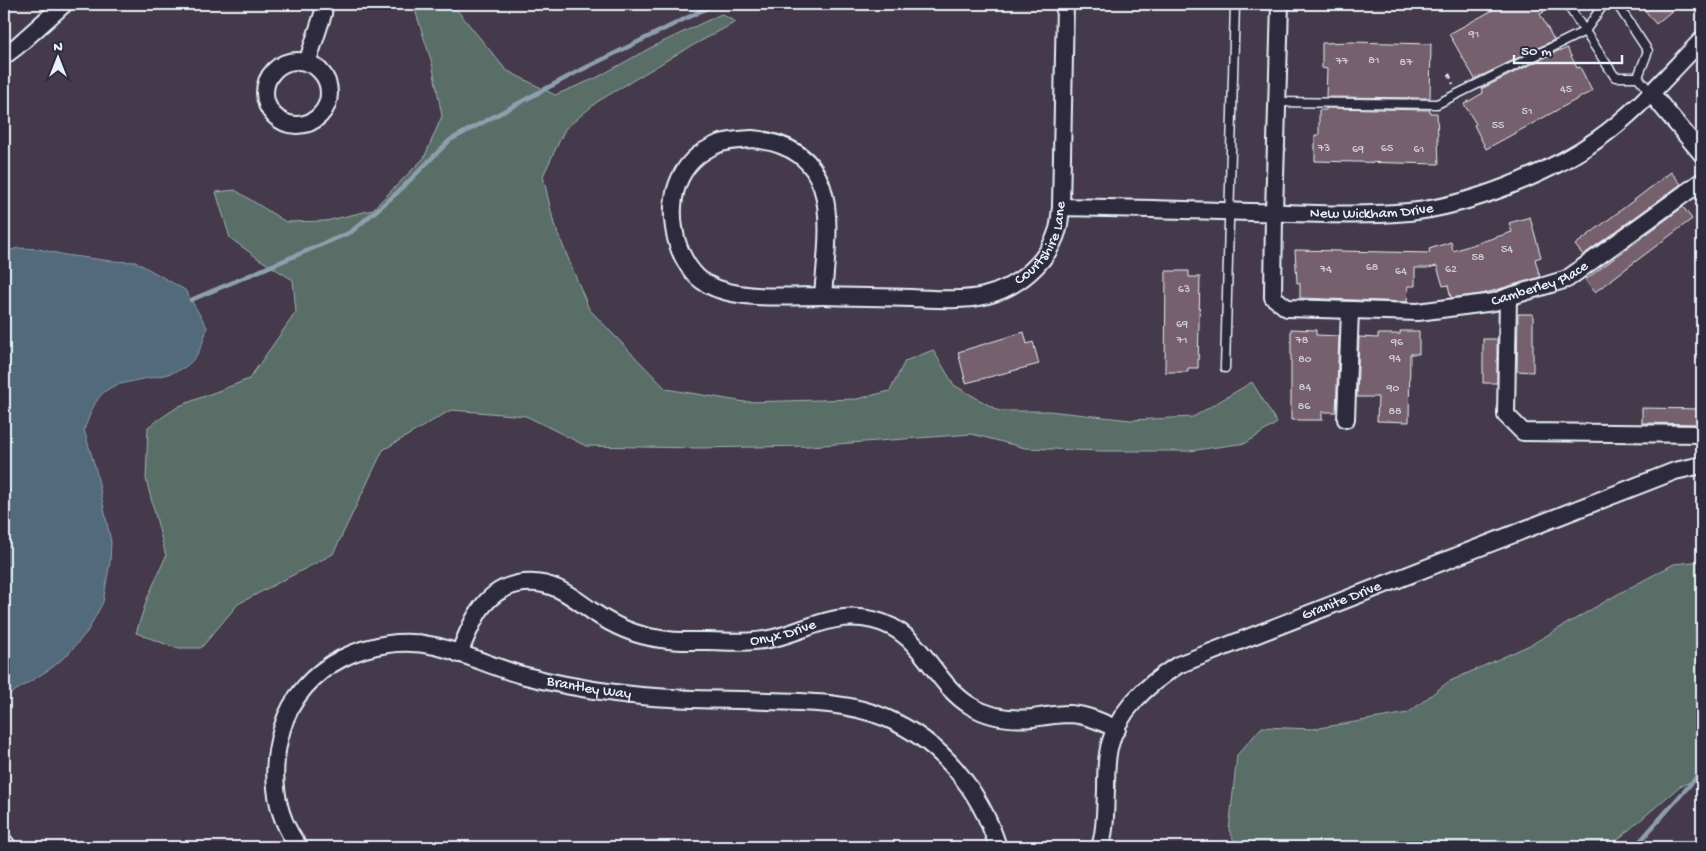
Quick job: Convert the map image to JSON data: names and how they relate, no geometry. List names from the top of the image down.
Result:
{
  "streets": {
    "street": [
      "New Wickham Drive",
      "Courtshire Lane",
      "Camberley Place",
      "Granite Drive",
      "Onyx Drive",
      "Brantley Way"
    ]
  },
  "crossings": [
    ["New Wickham Drive", "Courtshire Lane"],
    ["New Wickham Drive", "Camberley Place"],
    ["Granite Drive", "Onyx Drive"],
    ["Onyx Drive", "Brantley Way"]
  ],
  "house_numbers": [
    "91",
    "81",
    "77",
    "87",
    "45",
    "51",
    "55",
    "73",
    "65",
    "69",
    "61",
    "54",
    "58",
    "68",
    "74",
    "62",
    "64",
    "63",
    "69",
    "71",
    "78",
    "96",
    "94",
    "80",
    "84",
    "90",
    "86",
    "88"
  ],
  "scale_bar": "50 m",
  "north": "top"
}
